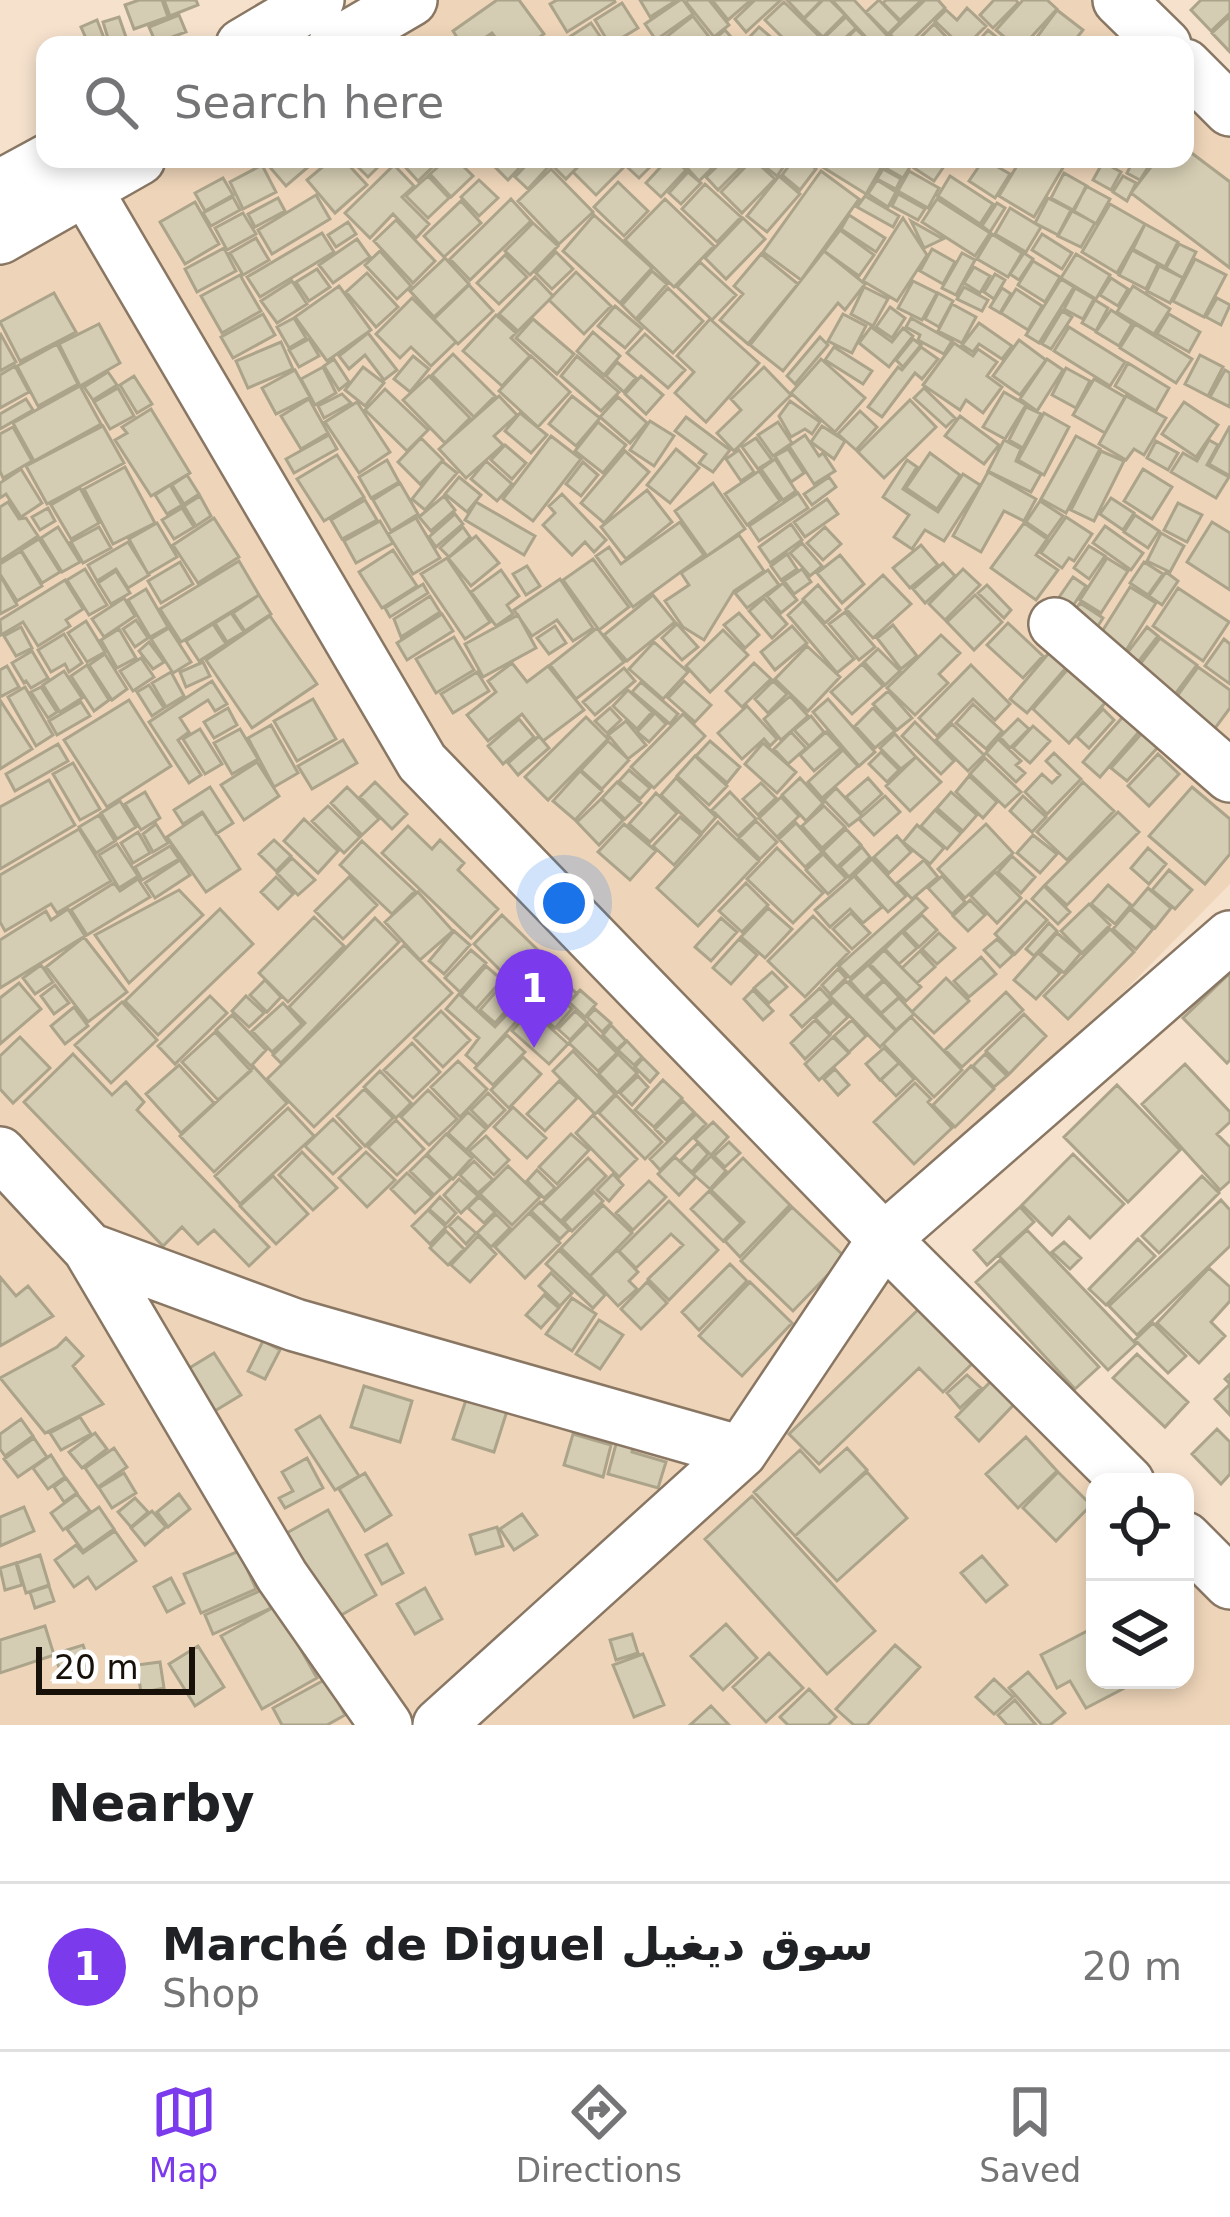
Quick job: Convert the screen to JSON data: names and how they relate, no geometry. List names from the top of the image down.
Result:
{
  "scale_bar": "20 m",
  "page": {
    "search": "Search here",
    "pins": "1",
    "scale": "20 m",
    "heading": "Nearby",
    "list": [
      {
        "mark": "1",
        "name": "Marché de Diguel سوق ديغيل",
        "note": "Shop",
        "value": "20 m"
      }
    ],
    "nav": ["Map", "Directions", "Saved"]
  }
}
